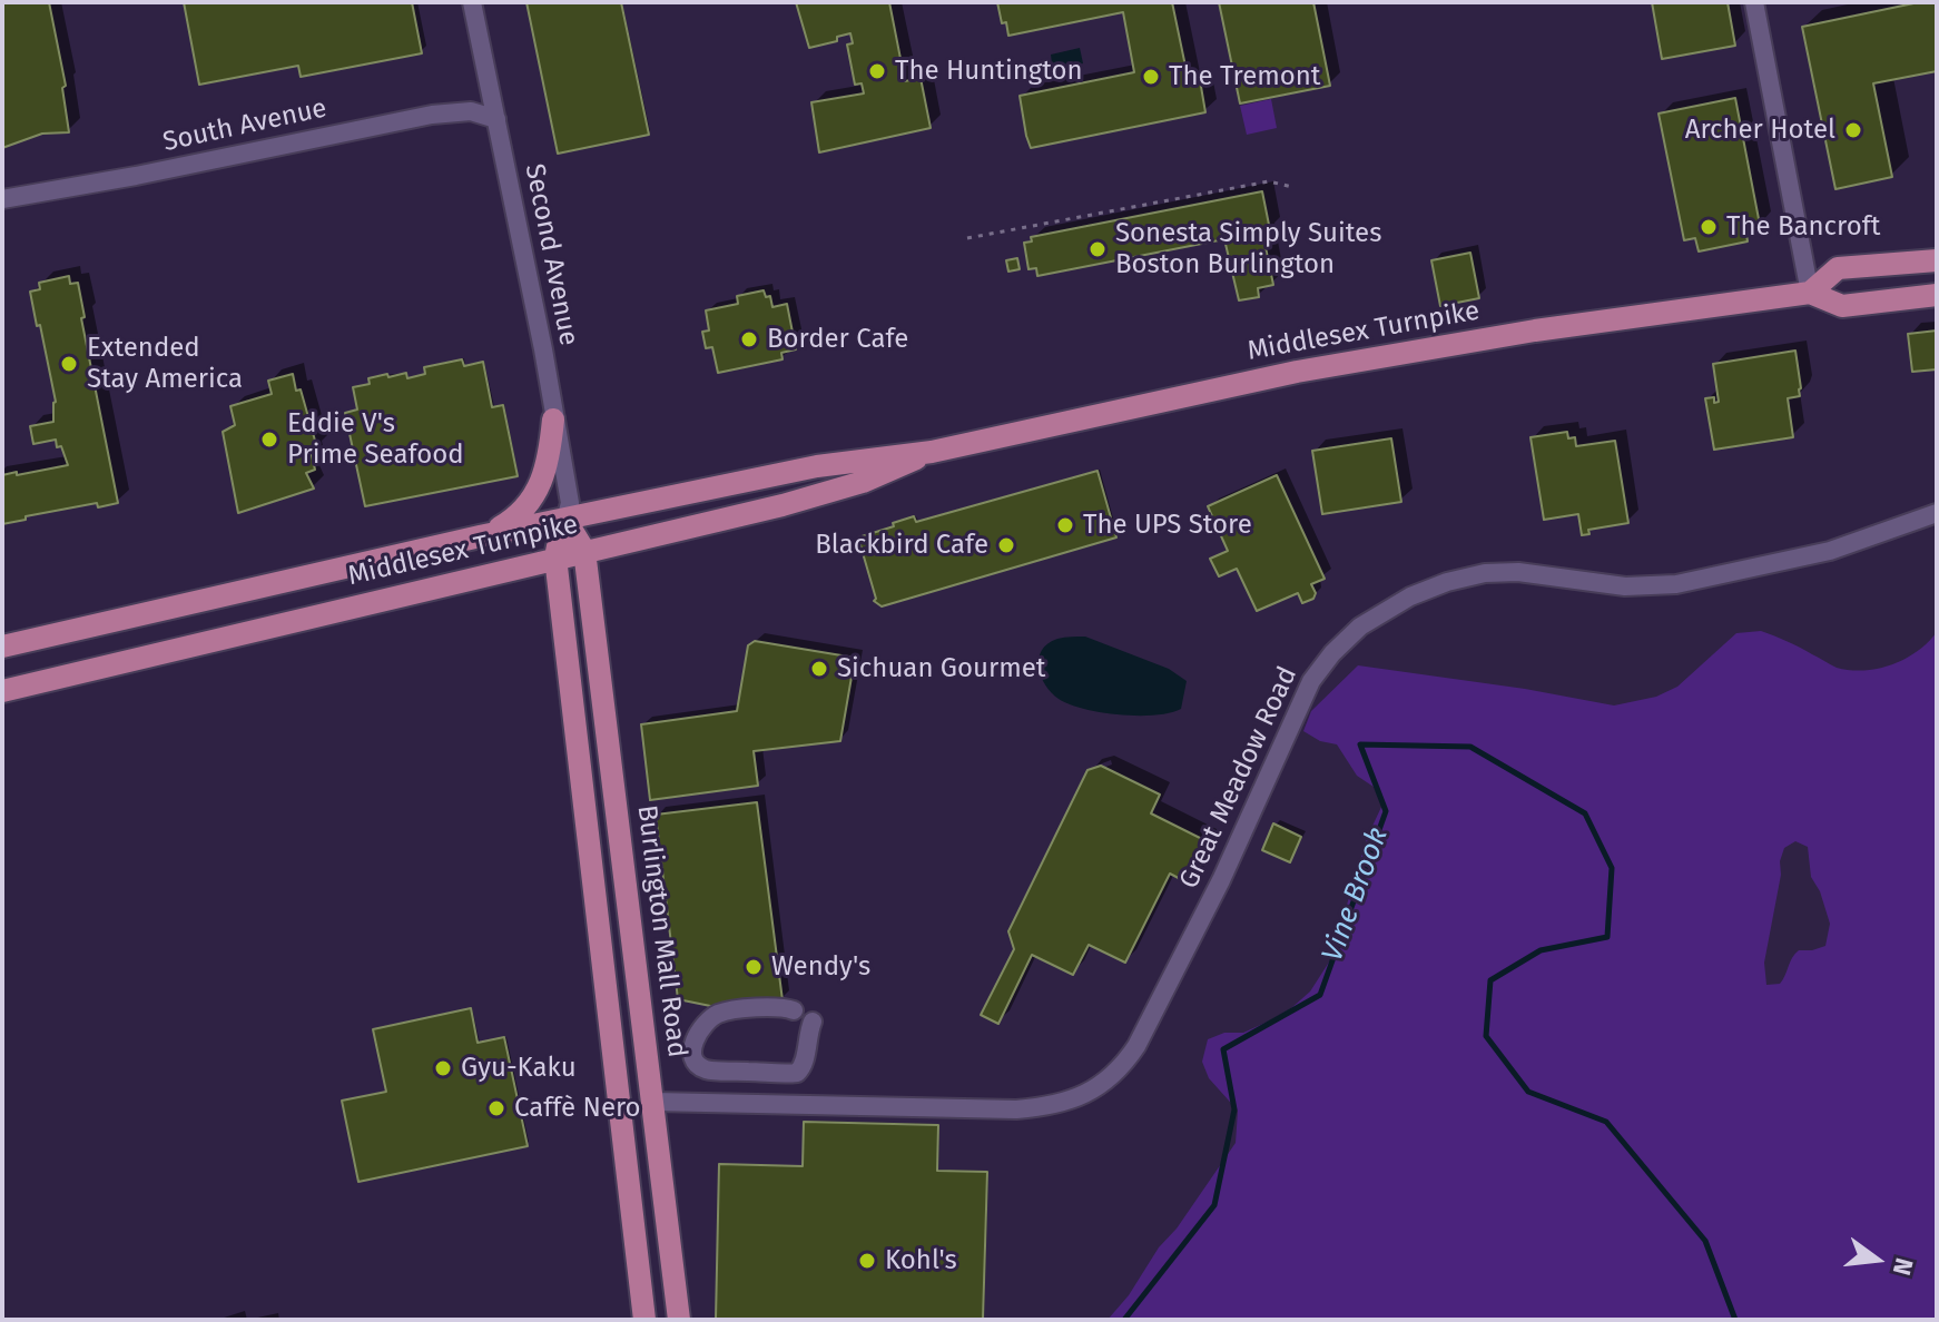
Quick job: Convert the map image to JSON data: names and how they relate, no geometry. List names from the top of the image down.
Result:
{
  "streets": {
    "main road": ["Middlesex Turnpike", "Burlington Mall Road"],
    "street": ["South Avenue", "Second Avenue", "Great Meadow Road"]
  },
  "crossings": [
    ["South Avenue", "Second Avenue"],
    ["Second Avenue", "Middlesex Turnpike"],
    ["Middlesex Turnpike", "Burlington Mall Road"],
    ["Great Meadow Road", "Burlington Mall Road"]
  ],
  "water": ["Vine Brook"],
  "places": [
    "The Huntington",
    "The Tremont",
    "Archer Hotel",
    "The Bancroft",
    "Sonesta Simply Suites Boston Burlington",
    "Border Cafe",
    "Extended Stay America",
    "Eddie V's Prime Seafood",
    "The UPS Store",
    "Blackbird Cafe",
    "Sichuan Gourmet",
    "Wendy's",
    "Gyu-Kaku",
    "Caffè Nero",
    "Kohl's"
  ],
  "north": "right"
}
